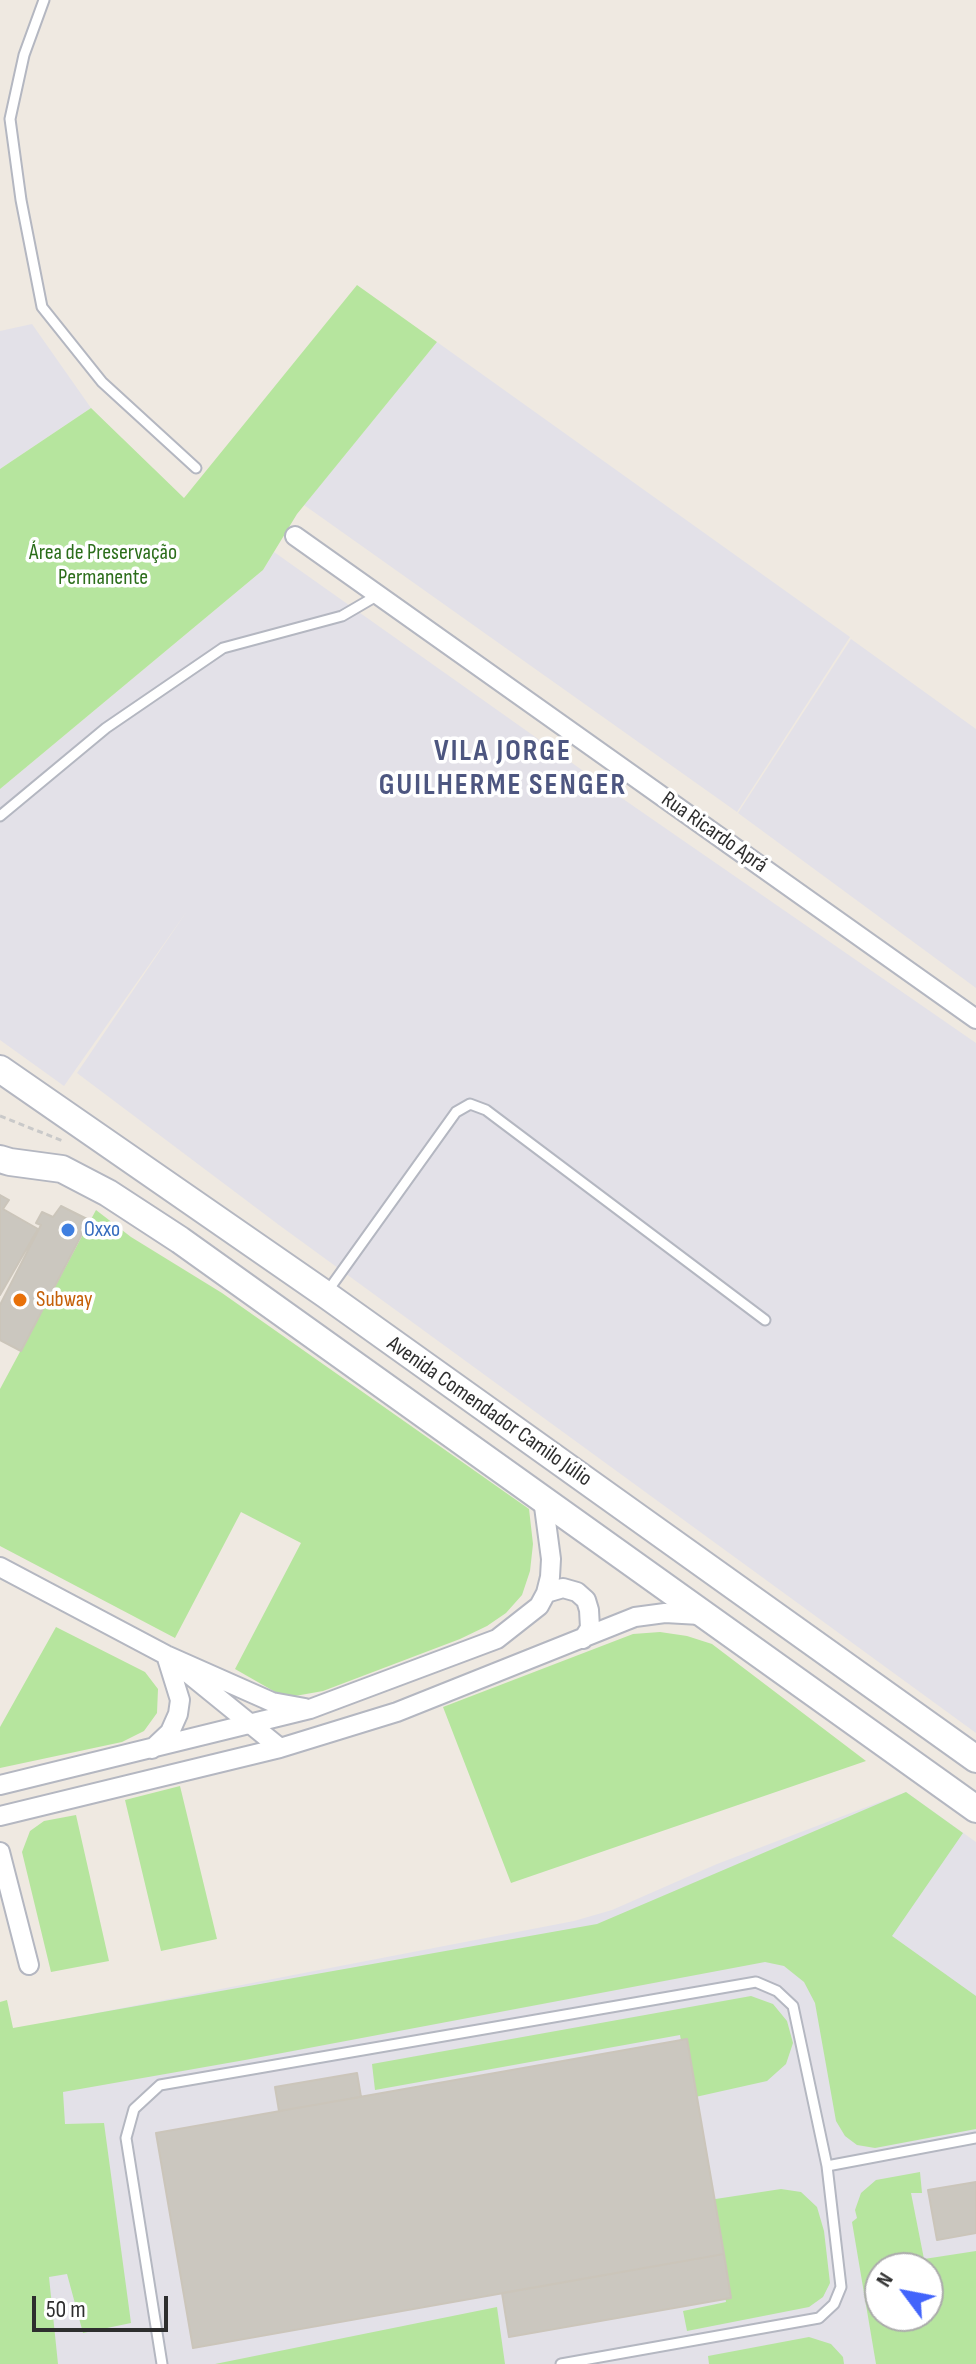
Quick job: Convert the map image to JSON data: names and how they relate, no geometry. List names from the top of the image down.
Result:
{
  "streets": {
    "main road": ["Avenida Comendador Camilo Júlio"],
    "street": ["Rua Ricardo Aprá"]
  },
  "districts": ["VILA JORGE GUILHERME SENGER"],
  "parks": ["Área de Preservação Permanente"],
  "places": ["Oxxo", "Subway"],
  "scale_bar": "50 m",
  "north": "top left"
}
